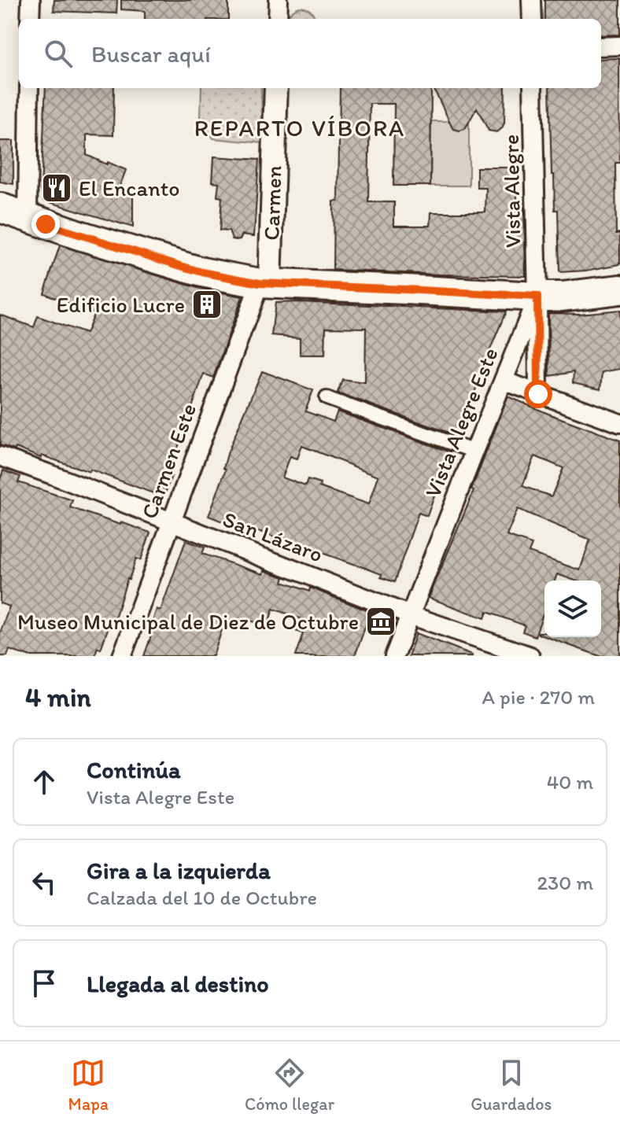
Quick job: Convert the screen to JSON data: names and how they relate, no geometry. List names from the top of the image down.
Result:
{
  "streets": {
    "street": [
      "Vista Alegre",
      "Carmen",
      "Vista Alegre Este",
      "Carmen Este",
      "San Lázaro"
    ]
  },
  "crossings": [
    ["Vista Alegre", "Vista Alegre Este"],
    ["Carmen", "Carmen Este"],
    ["Vista Alegre Este", "San Lázaro"],
    ["Carmen Este", "San Lázaro"]
  ],
  "districts": ["REPARTO VÍBORA"],
  "places": {
    "restaurant": ["El Encanto"],
    "building": ["Edificio Lucre"],
    "museum": ["Museo Municipal de Diez de Octubre"]
  },
  "page": {
    "search": "Buscar aquí",
    "heading": ["4 min", "A pie · 270 m"],
    "list": [
      ["Continúa", "Vista Alegre Este", "40 m"],
      ["Gira a la izquierda", "Calzada del 10 de Octubre", "230 m"],
      "Llegada al destino"
    ],
    "nav": ["Mapa", "Cómo llegar", "Guardados"]
  }
}
